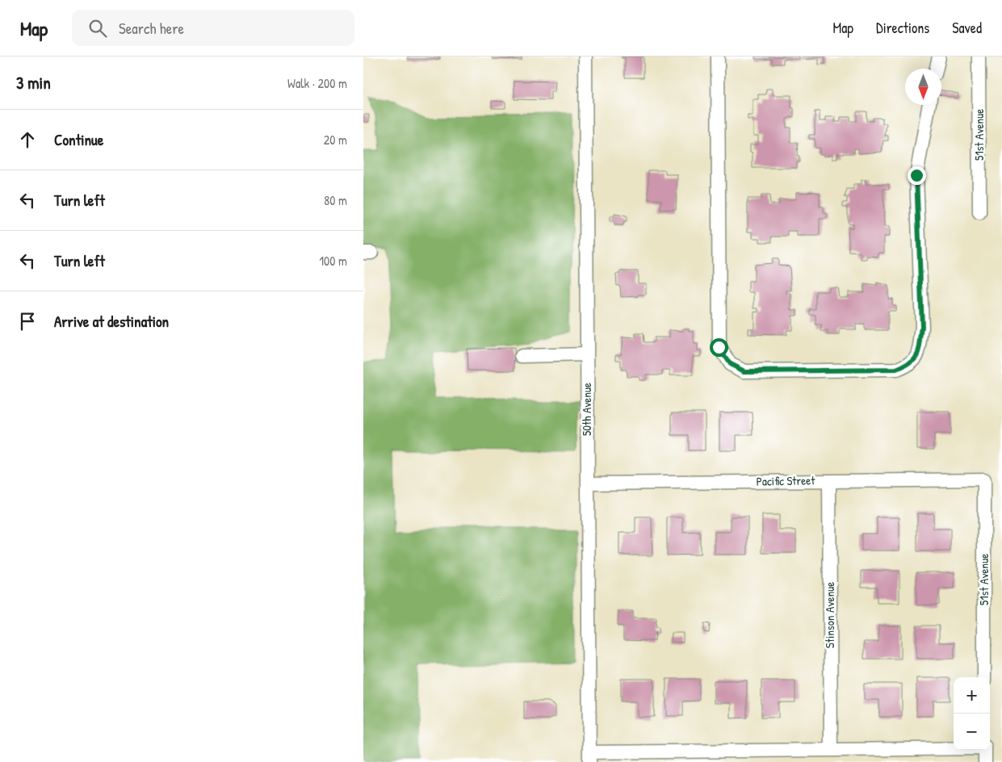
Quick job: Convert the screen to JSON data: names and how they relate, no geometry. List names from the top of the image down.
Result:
{
  "streets": {
    "street": [
      "51st Avenue",
      "50th Avenue",
      "Pacific Street",
      "Stinson Avenue"
    ]
  },
  "crossings": [
    ["51st Avenue", "Pacific Street"],
    ["50th Avenue", "Pacific Street"],
    ["Pacific Street", "Stinson Avenue"]
  ],
  "north": "bottom",
  "page": {
    "header": "Map",
    "search": "Search here",
    "nav": ["Map", "Directions", "Saved"],
    "heading": ["3 min", "Walk · 200 m"],
    "list": [
      ["Continue", "20 m"],
      ["Turn left", "80 m"],
      ["Turn left", "100 m"],
      "Arrive at destination"
    ],
    "map_buttons": ["+", "−"]
  }
}
